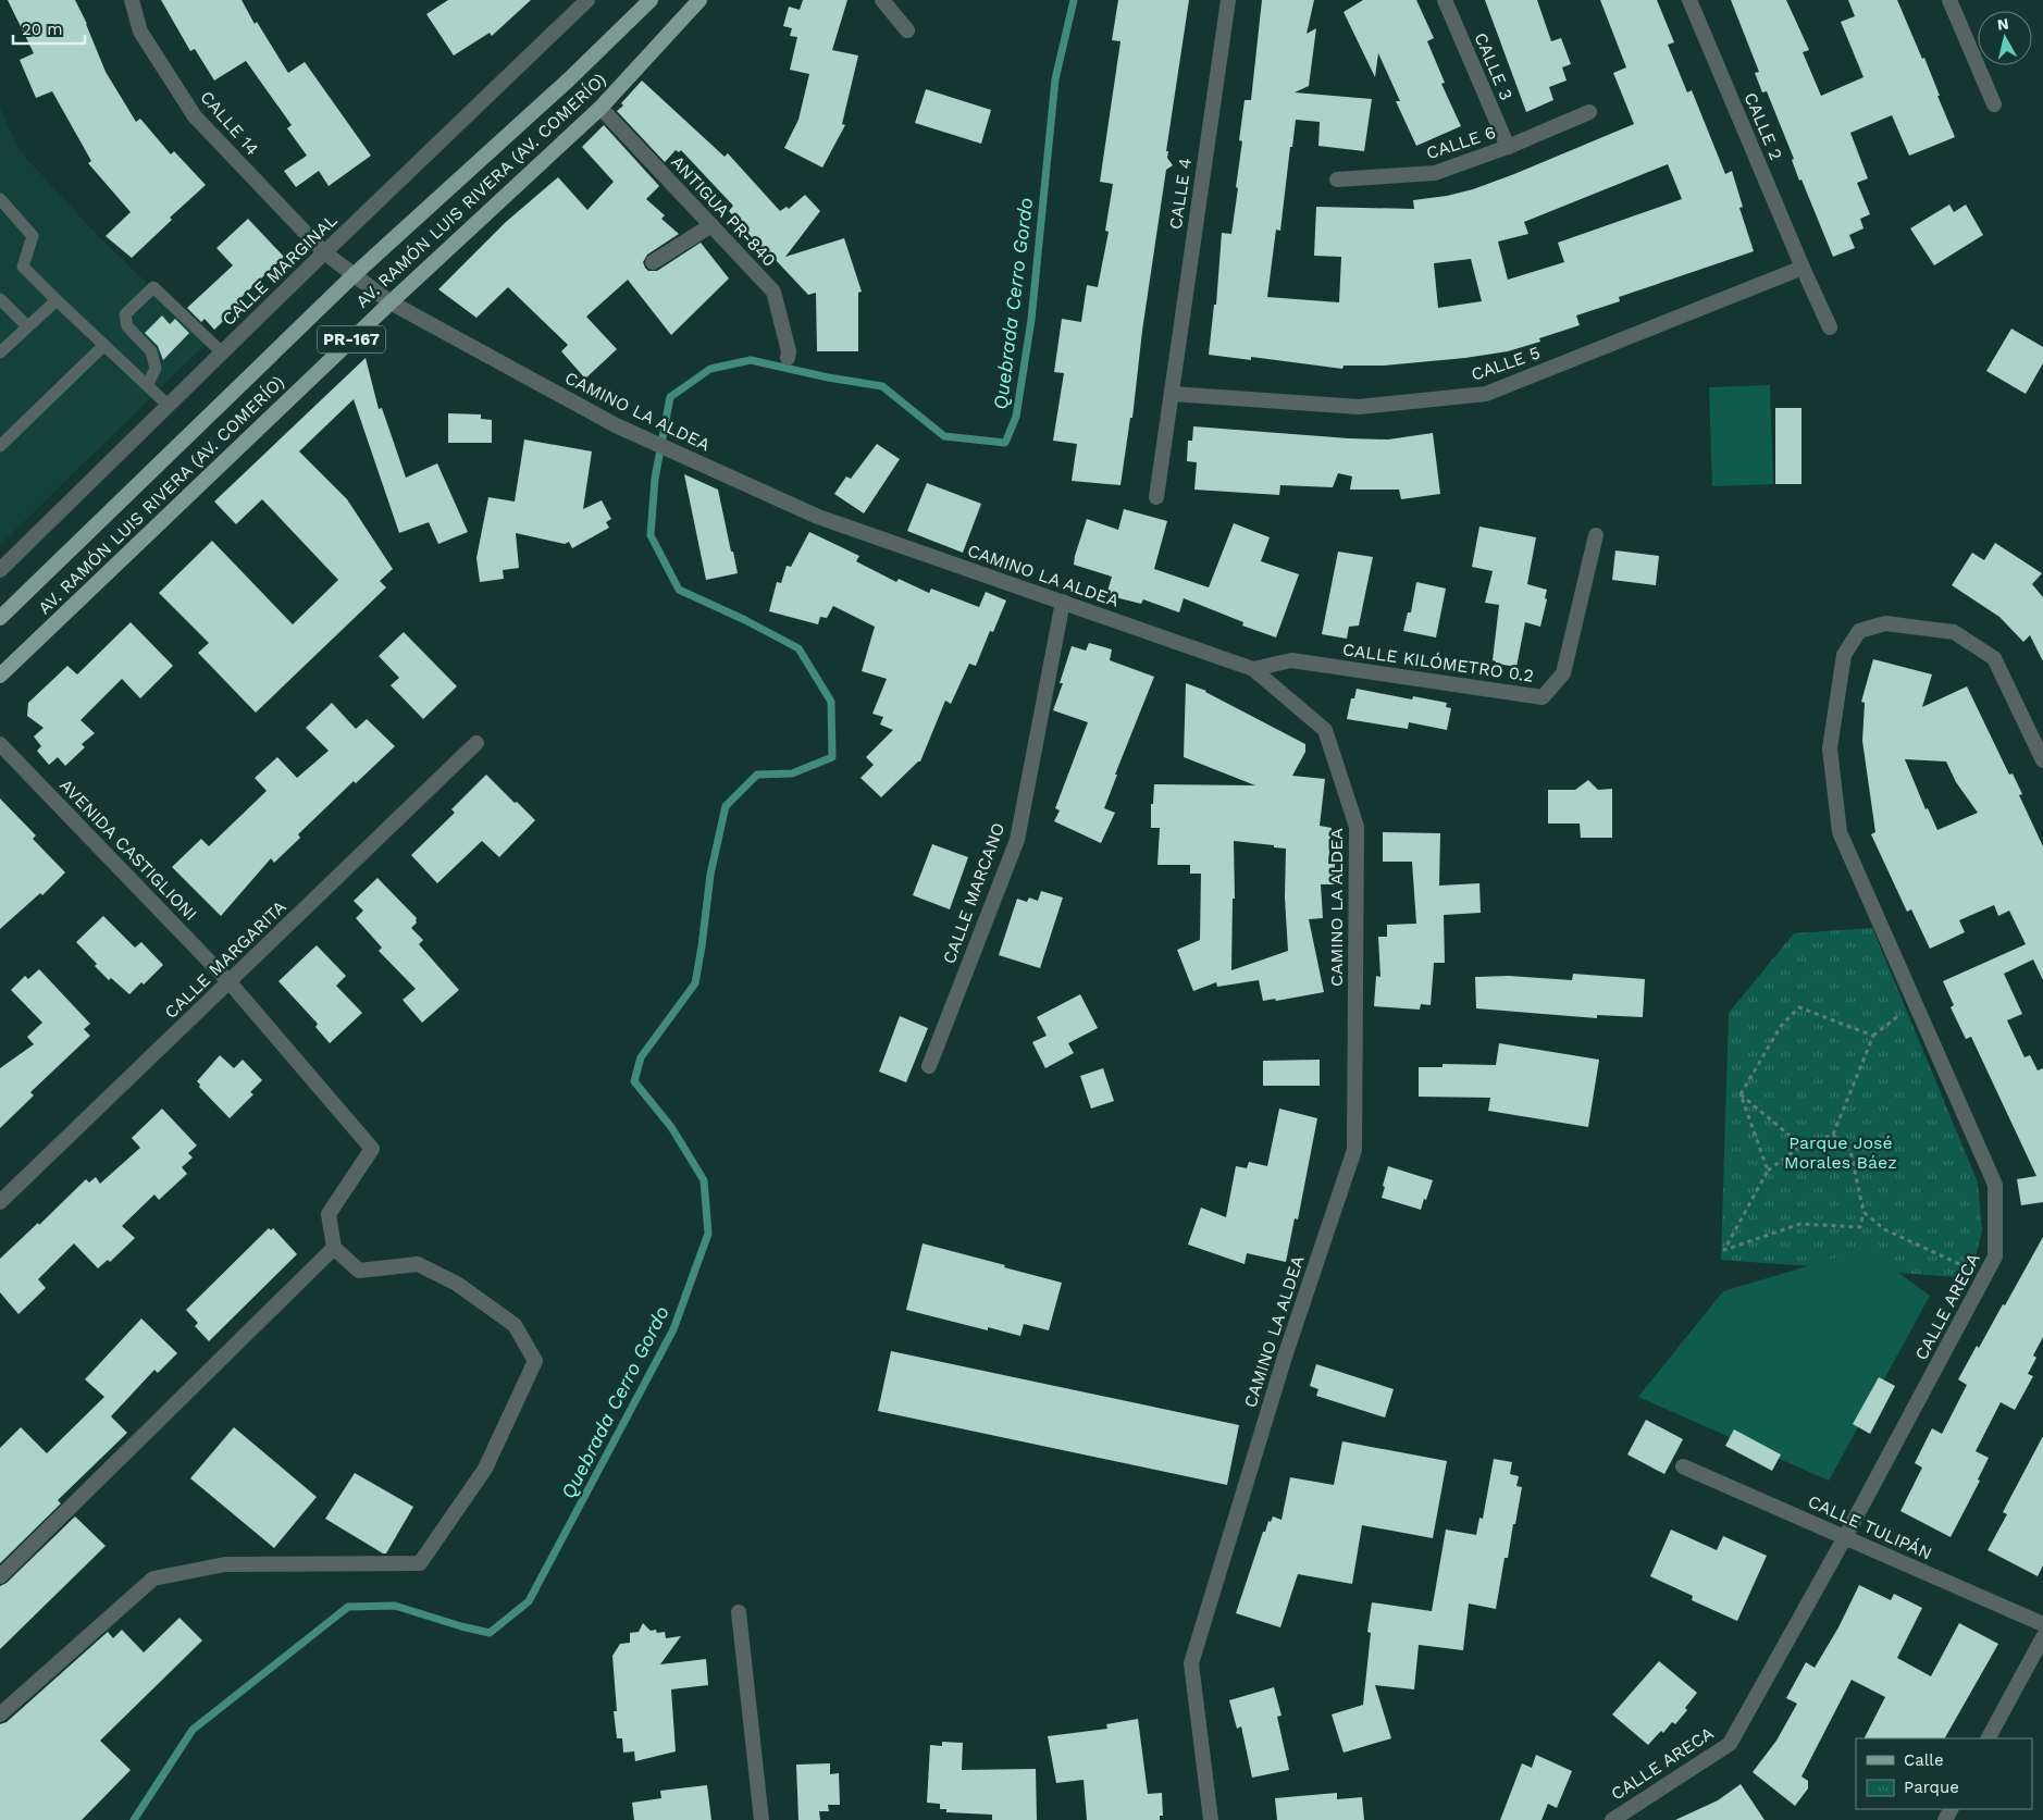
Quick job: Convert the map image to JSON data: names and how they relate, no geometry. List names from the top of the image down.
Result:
{
  "streets": {
    "main road": ["AV. RAMÓN LUIS RIVERA (AV. COMERÍO)", "PR-167"],
    "street": [
      "CALLE 3",
      "CALLE 14",
      "CALLE 2",
      "CALLE 6",
      "CALLE 4",
      "ANTIGUA PR-840",
      "CALLE MARGINAL",
      "CALLE 5",
      "CAMINO LA ALDEA",
      "CALLE KILÓMETRO 0.2",
      "AVENIDA CASTIGLIONI",
      "CALLE MARCANO",
      "CALLE MARGARITA",
      "CALLE ARECA",
      "CALLE TULIPÁN"
    ]
  },
  "crossings": [
    ["CALLE 3", "CALLE 6"],
    ["CALLE 14", "CALLE MARGINAL"],
    ["CALLE 14", "CAMINO LA ALDEA"],
    ["CALLE 2", "CALLE 5"],
    ["AV. RAMÓN LUIS RIVERA (AV. COMERÍO)", "ANTIGUA PR-840"],
    ["AV. RAMÓN LUIS RIVERA (AV. COMERÍO)", "CAMINO LA ALDEA"],
    ["CALLE 4", "CALLE 5"],
    ["CALLE MARGINAL", "CAMINO LA ALDEA"],
    ["CAMINO LA ALDEA", "CALLE KILÓMETRO 0.2"],
    ["CAMINO LA ALDEA", "CALLE MARCANO"],
    ["AVENIDA CASTIGLIONI", "CALLE MARGARITA"],
    ["CALLE ARECA", "CALLE TULIPÁN"]
  ],
  "water": ["Quebrada Cerro Gordo"],
  "parks": ["Parque José Morales Báez"],
  "legend": ["Calle", "Parque"],
  "scale_bar": "20 m",
  "north": "top"
}
